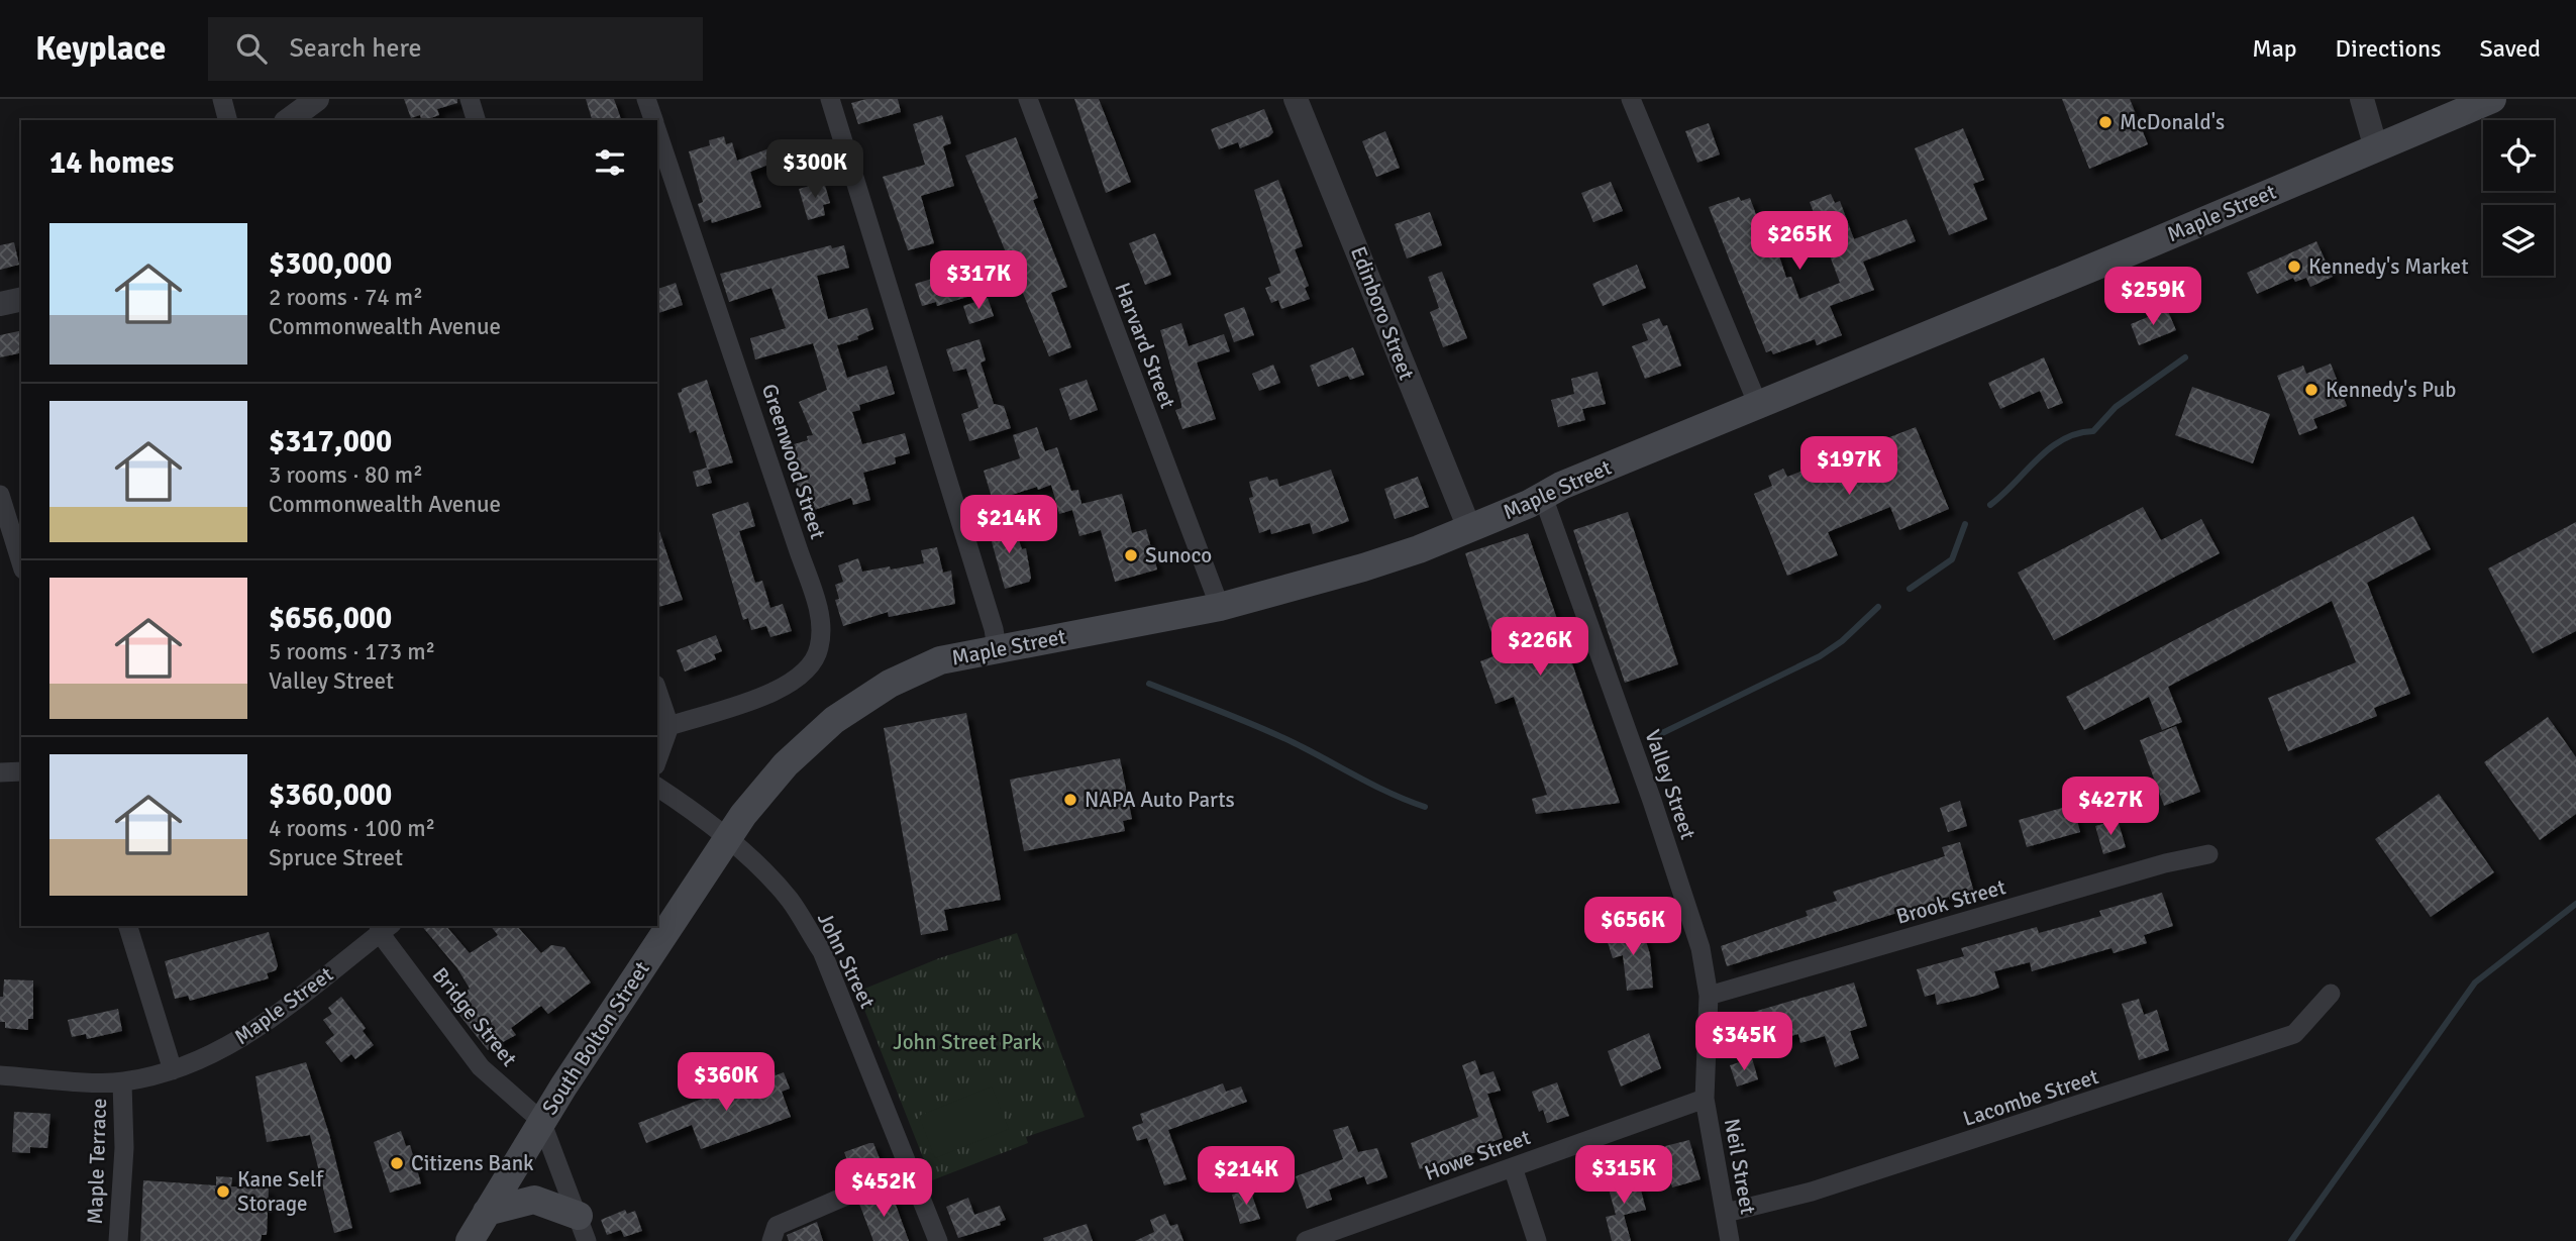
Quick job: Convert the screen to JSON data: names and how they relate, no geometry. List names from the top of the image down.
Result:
{
  "streets": {
    "main road": ["Maple Street", "South Bolton Street"],
    "street": [
      "Edinboro Street",
      "Harvard Street",
      "Greenwood Street",
      "Valley Street",
      "Brook Street",
      "John Street",
      "Bridge Street",
      "Lacombe Street",
      "Howe Street",
      "Maple Terrace",
      "Neil Street"
    ]
  },
  "crossings": [
    ["Maple Street", "Edinboro Street"],
    ["Maple Street", "Harvard Street"],
    ["Maple Street", "Valley Street"],
    ["Maple Street", "John Street"],
    ["Maple Street", "Bridge Street"],
    ["Maple Street", "South Bolton Street"],
    ["Maple Street", "Maple Terrace"],
    ["Valley Street", "Brook Street"],
    ["Valley Street", "Howe Street"],
    ["Valley Street", "Neil Street"],
    ["John Street", "South Bolton Street"],
    ["Bridge Street", "South Bolton Street"],
    ["Lacombe Street", "Neil Street"],
    ["Howe Street", "Neil Street"]
  ],
  "parks": ["John Street Park"],
  "places": [
    "McDonald's",
    "Kennedy's Market",
    "Kennedy's Pub",
    "Sunoco",
    "NAPA Auto Parts",
    "Citizens Bank",
    "Kane Self Storage"
  ],
  "page": {
    "header": "Keyplace",
    "search": "Search here",
    "nav": ["Map", "Directions", "Saved"],
    "heading": "14 homes",
    "price": [
      "$300K",
      "$265K",
      "$317K",
      "$259K",
      "$197K",
      "$214K",
      "$226K",
      "$427K",
      "$656K",
      "$345K",
      "$360K",
      "$315K",
      "$214K",
      "$452K"
    ],
    "list": [
      {
        "name": "$300,000",
        "note": "2 rooms · 74 m² · Commonwealth Avenue"
      },
      {
        "name": "$317,000",
        "note": "3 rooms · 80 m² · Commonwealth Avenue"
      },
      {
        "name": "$656,000",
        "note": "5 rooms · 173 m² · Valley Street"
      },
      {
        "name": "$360,000",
        "note": "4 rooms · 100 m² · Spruce Street"
      }
    ]
  }
}
